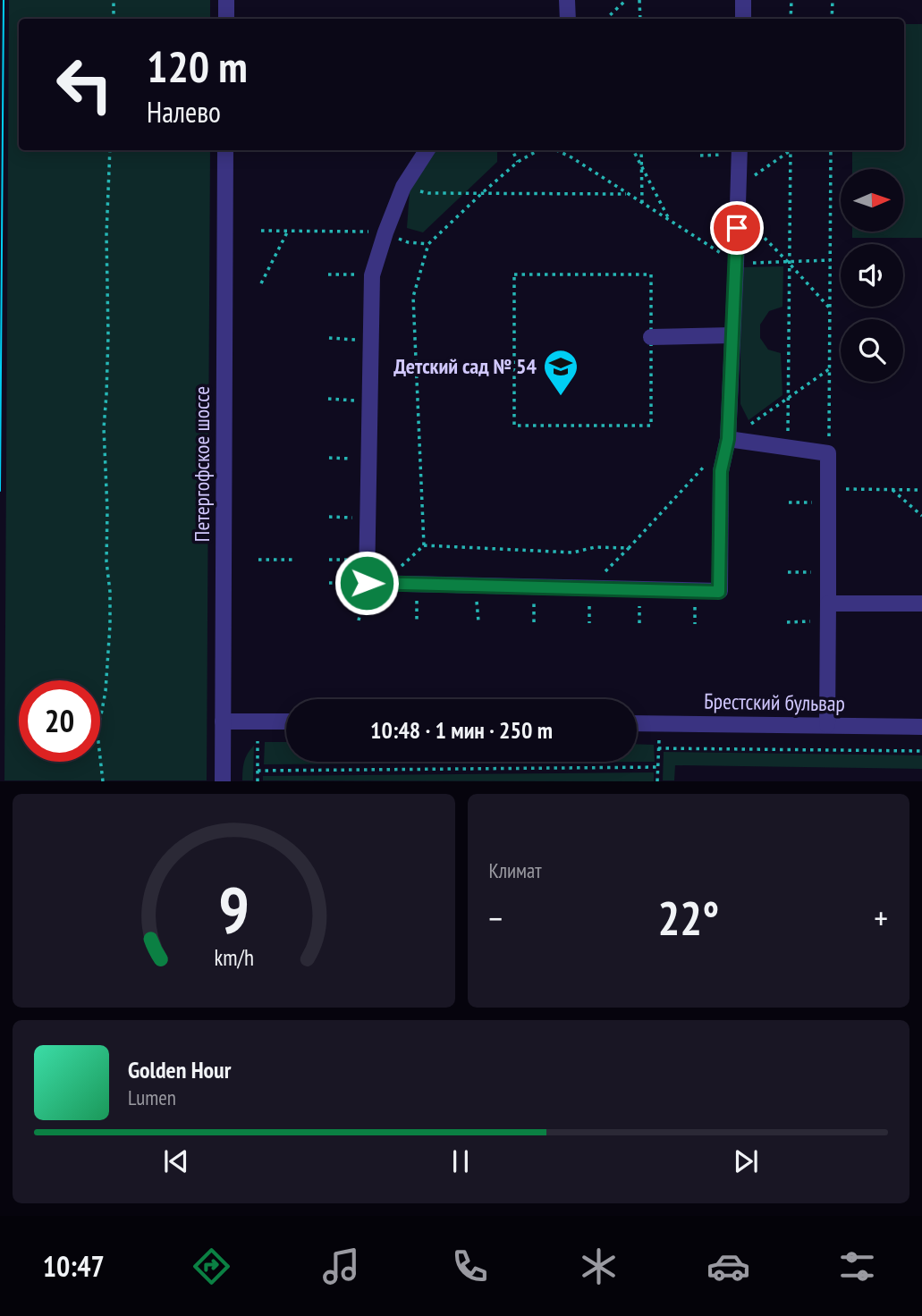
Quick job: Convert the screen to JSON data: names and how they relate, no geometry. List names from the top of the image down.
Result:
{
  "streets": {
    "street": ["Петергофское шоссе", "Брестский бульвар"]
  },
  "places": {
    "school or university": ["Детский сад № 54"]
  },
  "north": "right",
  "page": {
    "turn": ["120 m", "Налево"],
    "limit": "20",
    "trip": "10:48 · 1 мин · 250 m",
    "tile": "Климат",
    "heat": ["−", "22°", "+"],
    "song": ["Golden Hour", "Lumen"],
    "tabs": "10:47",
    "gauge": ["9", "km/h"]
  }
}
